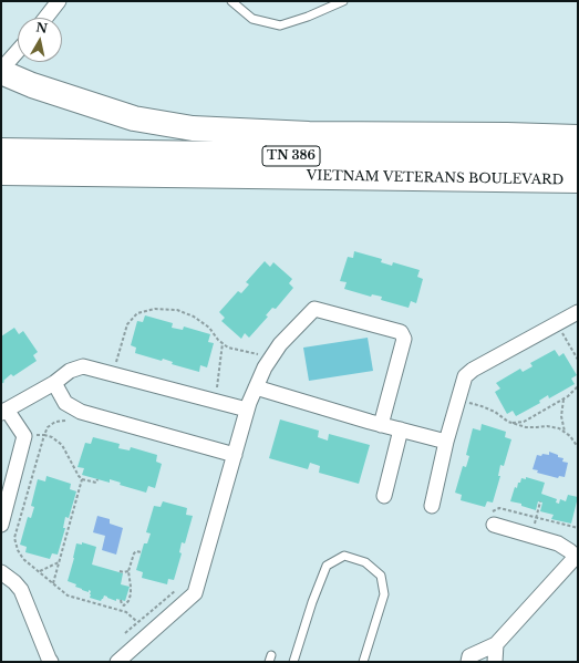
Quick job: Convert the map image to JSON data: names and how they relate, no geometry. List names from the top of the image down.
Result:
{
  "streets": {
    "highway": ["TN 386", "VIETNAM VETERANS BOULEVARD"]
  },
  "north": "top"
}
